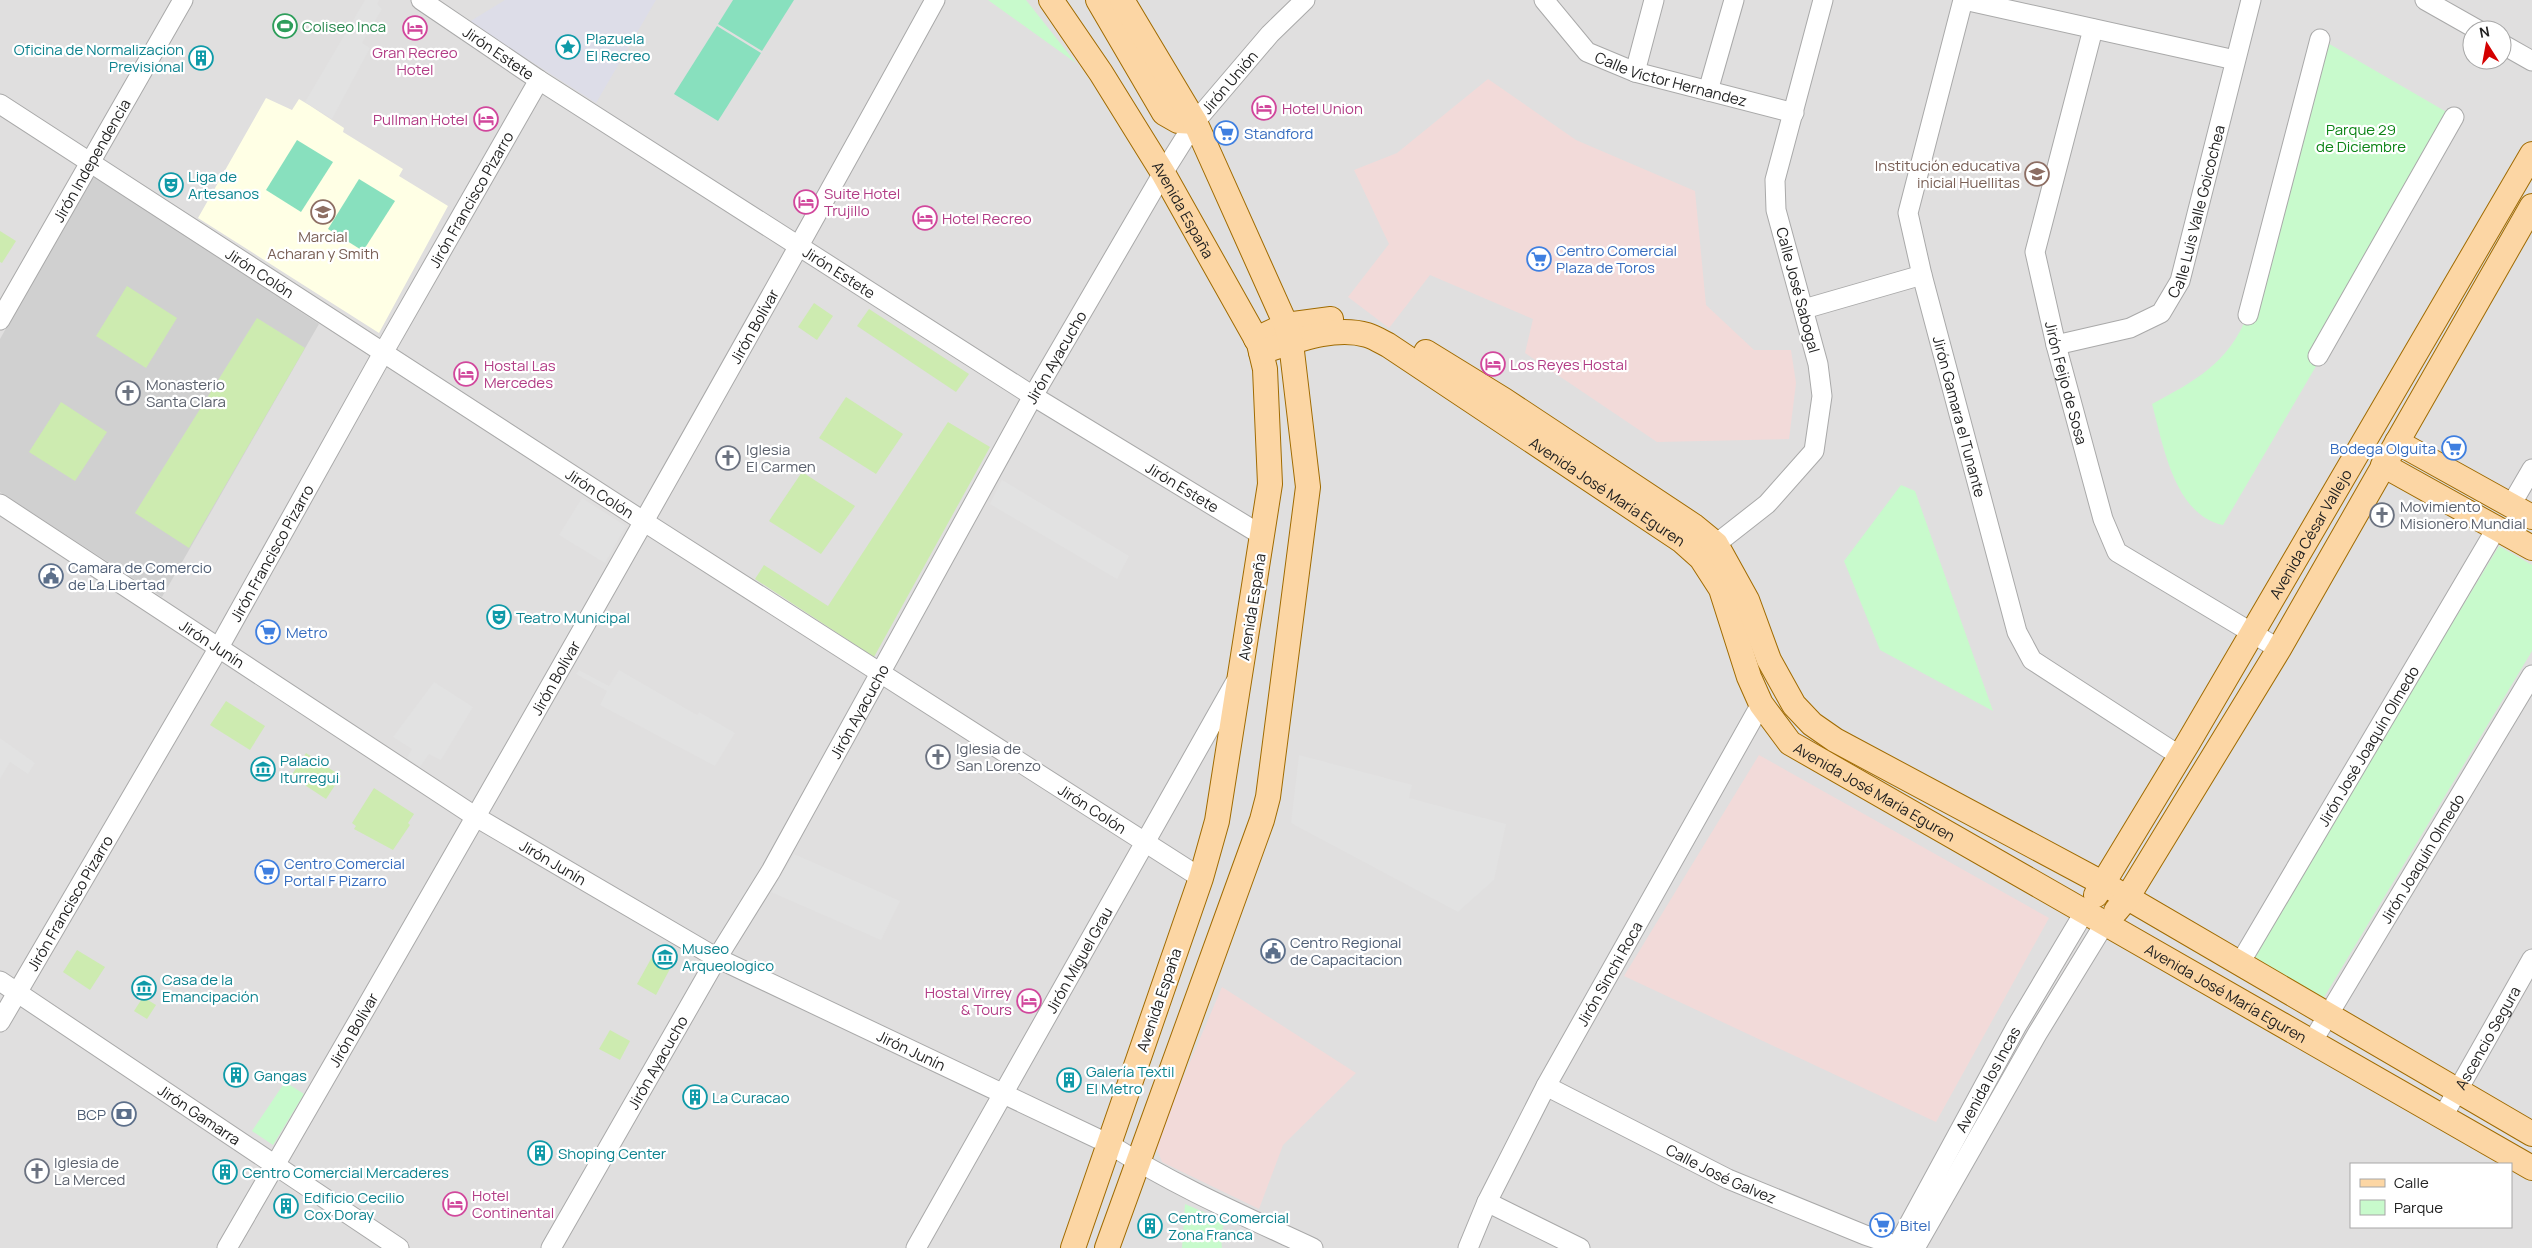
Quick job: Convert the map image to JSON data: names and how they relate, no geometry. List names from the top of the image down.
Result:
{
  "streets": {
    "main road": ["Avenida España", "Avenida José María Eguren", "Avenida César Vallejo"],
    "street": [
      "Jirón Estete",
      "Calle Victor Hernandez",
      "Jirón Unión",
      "Jirón Independencia",
      "Jirón Francisco Pizarro",
      "Calle Luis Valle Goicochea",
      "Jirón Colón",
      "Calle José Sabogal",
      "Jirón Bolívar",
      "Jirón Ayacucho",
      "Jirón Feijo de Sosa",
      "Jirón Gamara el Tunante",
      "Jirón Junín",
      "Jirón José Joaquín Olmedo",
      "Jirón Joaquín Olmedo",
      "Jirón Miguel Grau",
      "Jirón Sinchi Roca",
      "Ascencio Segura",
      "Avenida los Incas",
      "Jirón Gamarra",
      "Calle José Galvez"
    ]
  },
  "crossings": [
    ["Jirón Estete", "Jirón Francisco Pizarro"],
    ["Jirón Estete", "Avenida España"],
    ["Jirón Estete", "Jirón Bolívar"],
    ["Jirón Estete", "Jirón Ayacucho"],
    ["Calle Victor Hernandez", "Calle José Sabogal"],
    ["Jirón Unión", "Avenida España"],
    ["Jirón Unión", "Jirón Ayacucho"],
    ["Jirón Independencia", "Jirón Colón"],
    ["Jirón Francisco Pizarro", "Jirón Colón"],
    ["Jirón Francisco Pizarro", "Jirón Junín"],
    ["Jirón Francisco Pizarro", "Jirón Gamarra"],
    ["Avenida España", "Jirón Colón"],
    ["Avenida España", "Jirón Ayacucho"],
    ["Avenida España", "Avenida José María Eguren"],
    ["Avenida España", "Jirón Junín"],
    ["Avenida España", "Jirón Miguel Grau"],
    ["Calle Luis Valle Goicochea", "Jirón Feijo de Sosa"],
    ["Jirón Colón", "Jirón Bolívar"],
    ["Jirón Colón", "Jirón Ayacucho"],
    ["Jirón Colón", "Jirón Miguel Grau"],
    ["Calle José Sabogal", "Avenida José María Eguren"],
    ["Jirón Bolívar", "Jirón Junín"],
    ["Jirón Bolívar", "Jirón Gamarra"],
    ["Jirón Ayacucho", "Jirón Junín"],
    ["Jirón Feijo de Sosa", "Avenida César Vallejo"],
    ["Jirón Gamara el Tunante", "Avenida César Vallejo"],
    ["Avenida José María Eguren", "Avenida César Vallejo"],
    ["Avenida José María Eguren", "Jirón José Joaquín Olmedo"],
    ["Avenida José María Eguren", "Jirón Joaquín Olmedo"],
    ["Avenida José María Eguren", "Jirón Sinchi Roca"],
    ["Avenida José María Eguren", "Ascencio Segura"],
    ["Avenida José María Eguren", "Avenida los Incas"],
    ["Avenida César Vallejo", "Avenida los Incas"],
    ["Jirón Junín", "Jirón Miguel Grau"],
    ["Jirón Sinchi Roca", "Calle José Galvez"],
    ["Avenida los Incas", "Calle José Galvez"]
  ],
  "parks": ["Parque 29 de Diciembre"],
  "places": {
    "sports": ["Coliseo Inca"],
    "hotel": [
      "Gran Recreo Hotel",
      "Hotel Union",
      "Pullman Hotel",
      "Suite Hotel Trujillo",
      "Hotel Recreo",
      "Los Reyes Hostal",
      "Hostal Las Mercedes",
      "Hostal Virrey & Tours",
      "Hotel Continental"
    ],
    "place": ["Plazuela El Recreo"],
    "building": [
      "Oficina de Normalizacion Previsional",
      "Gangas",
      "Galería Textil El Metro",
      "La Curacao",
      "Shoping Center",
      "Centro Comercial Mercaderes",
      "Edificio Cecilio Cox Doray",
      "Centro Comercial Zona Franca"
    ],
    "supermarket": [
      "Standford",
      "Centro Comercial Plaza de Toros",
      "Bodega Olguita",
      "Metro",
      "Centro Comercial Portal F Pizarro",
      "Bitel"
    ],
    "school or university": ["Institución educativa inicial Huellitas", "Marcial Acharan y Smith"],
    "theatre": ["Liga de Artesanos", "Teatro Municipal"],
    "church": [
      "Monasterio Santa Clara",
      "Iglesia El Carmen",
      "Movimiento Misionero Mundial",
      "Iglesia de San Lorenzo",
      "Iglesia de La Merced"
    ],
    "public building": ["Camara de Comercio de La Libertad", "Centro Regional de Capacitacion"],
    "museum": ["Palacio Iturregui", "Museo Arqueologico", "Casa de la Emancipación"],
    "bank": ["BCP"]
  },
  "legend": ["Calle", "Parque"],
  "north": "top"
}
